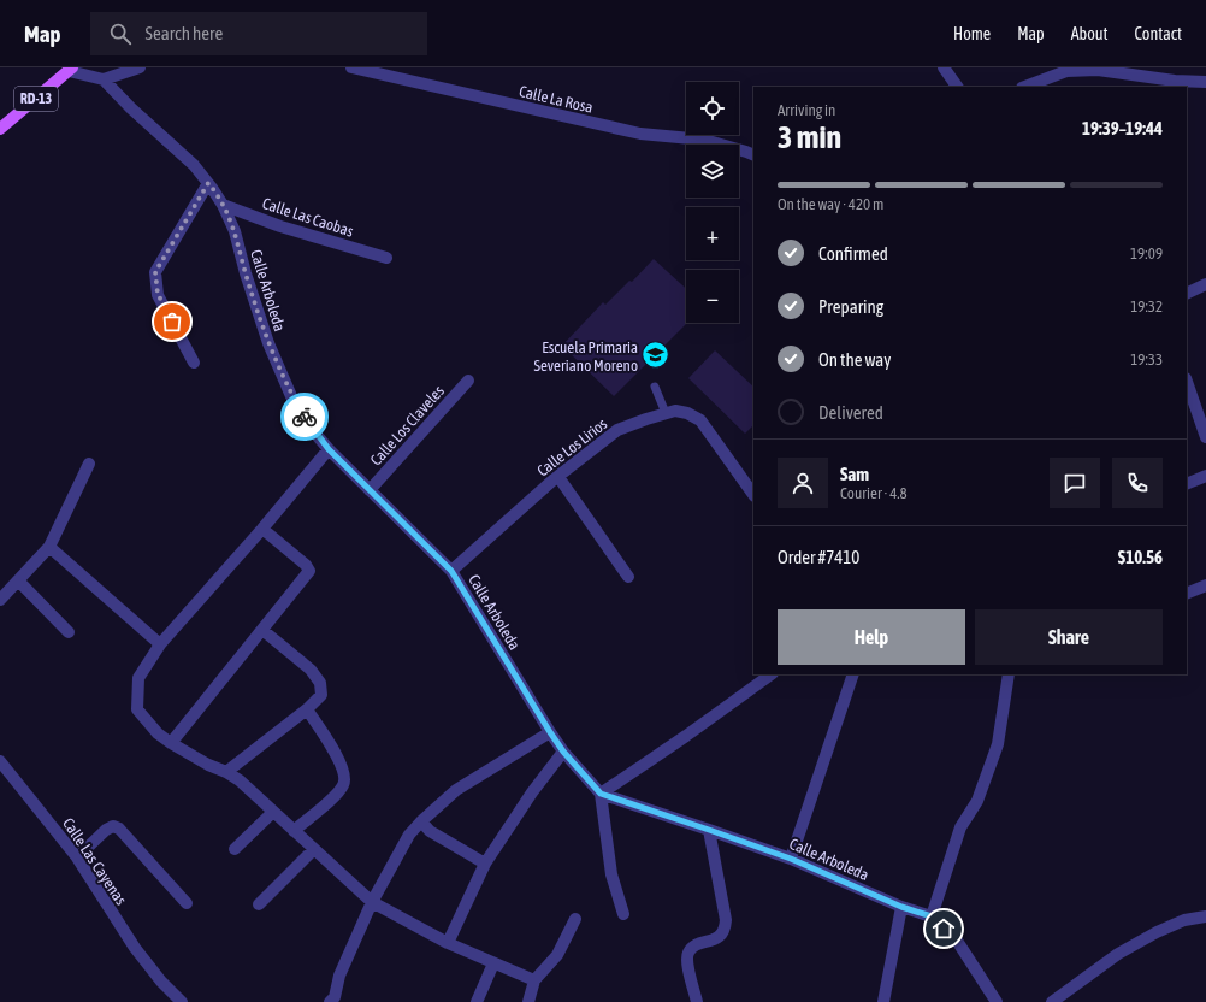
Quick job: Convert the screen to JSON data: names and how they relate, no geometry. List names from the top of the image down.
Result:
{
  "streets": {
    "main road": ["RD-13"],
    "street": [
      "Calle La Rosa",
      "Calle Las Caobas",
      "Calle Arboleda",
      "Calle Los Claveles",
      "Calle Los Lirios",
      "Calle Las Cayenas"
    ]
  },
  "crossings": [
    ["Calle Las Caobas", "Calle Arboleda"],
    ["Calle Arboleda", "Calle Los Claveles"],
    ["Calle Arboleda", "Calle Los Lirios"]
  ],
  "places": {
    "school or university": ["Escuela Primaria Severiano Moreno"]
  },
  "page": {
    "header": "Map",
    "search": "Search here",
    "nav": [
      "Home",
      "Map",
      "About",
      "Contact"
    ],
    "map_buttons": ["+", "−"],
    "heading": ["3 min", "Arriving in", "19:39–19:44"],
    "panel": [
      "Sam",
      "Courier · 4.8",
      "Order #7410",
      "$10.56"
    ],
    "bar": "On the way · 420 m",
    "list": [
      ["Confirmed", "19:09"],
      ["Preparing", "19:32"],
      ["On the way", "19:33"],
      "Delivered"
    ],
    "buttons": ["Help", "Share"]
  }
}
